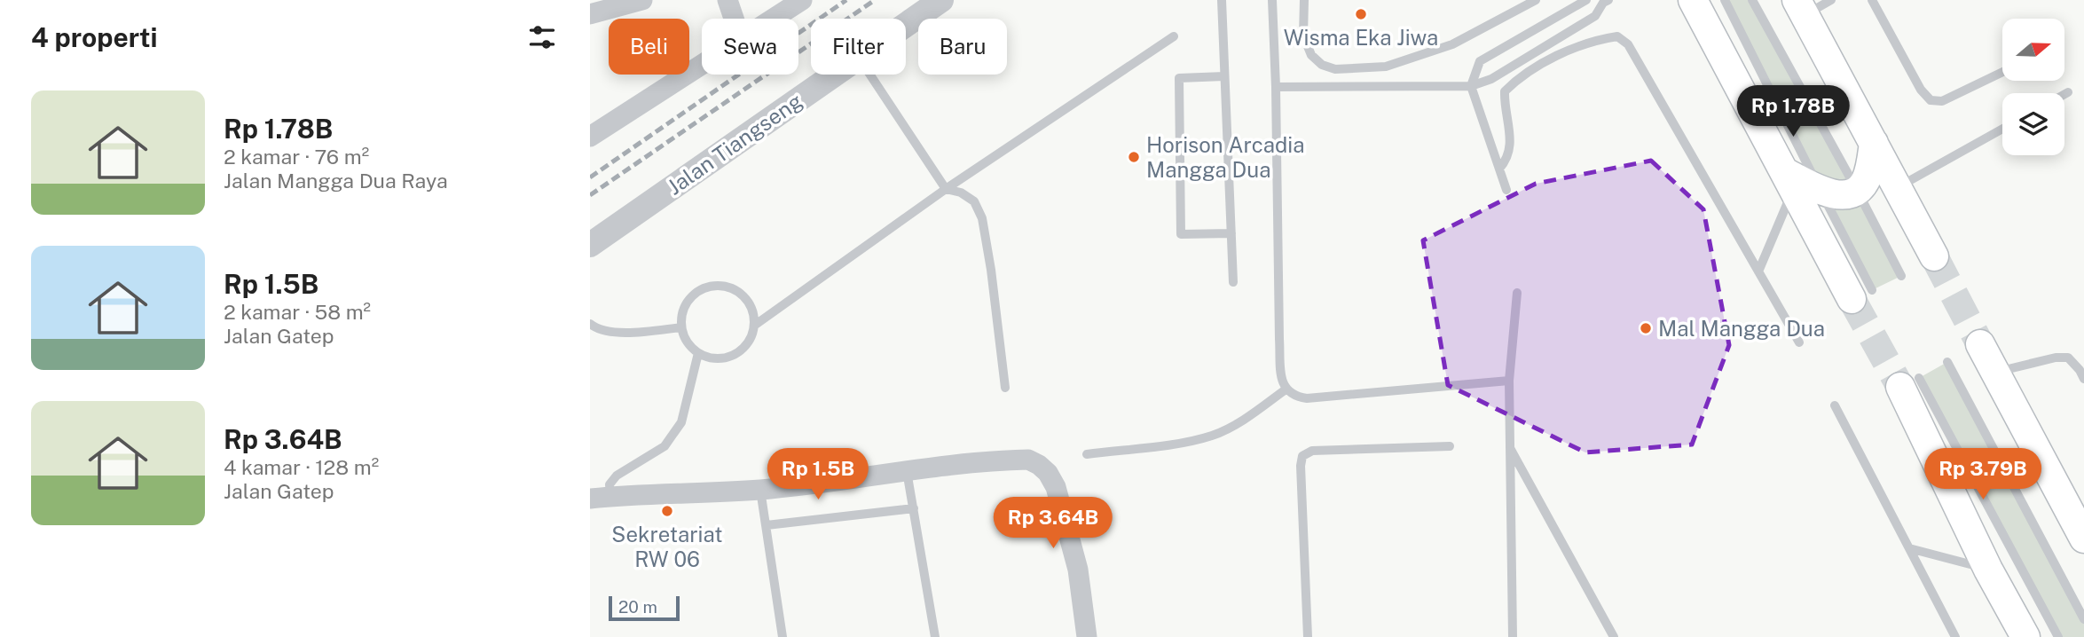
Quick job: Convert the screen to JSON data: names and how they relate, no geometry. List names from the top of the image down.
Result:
{
  "streets": {
    "street": ["Jalan Tiangseng"]
  },
  "places": [
    "Wisma Eka Jiwa",
    "Horison Arcadia Mangga Dua",
    "Mal Mangga Dua",
    "Sekretariat RW 06"
  ],
  "scale_bar": "20 m",
  "north": "right",
  "page": {
    "heading": "4 properti",
    "chip": [
      "Beli",
      "Sewa",
      "Filter",
      "Baru"
    ],
    "list": [
      {
        "name": "Rp 1.78B",
        "note": "2 kamar · 76 m² · Jalan Mangga Dua Raya"
      },
      {
        "name": "Rp 1.5B",
        "note": "2 kamar · 58 m² · Jalan Gatep"
      },
      {
        "name": "Rp 3.64B",
        "note": "4 kamar · 128 m² · Jalan Gatep"
      }
    ],
    "price": [
      "Rp 1.78B",
      "Rp 1.5B",
      "Rp 3.79B",
      "Rp 3.64B"
    ],
    "scale": "20 m"
  }
}
